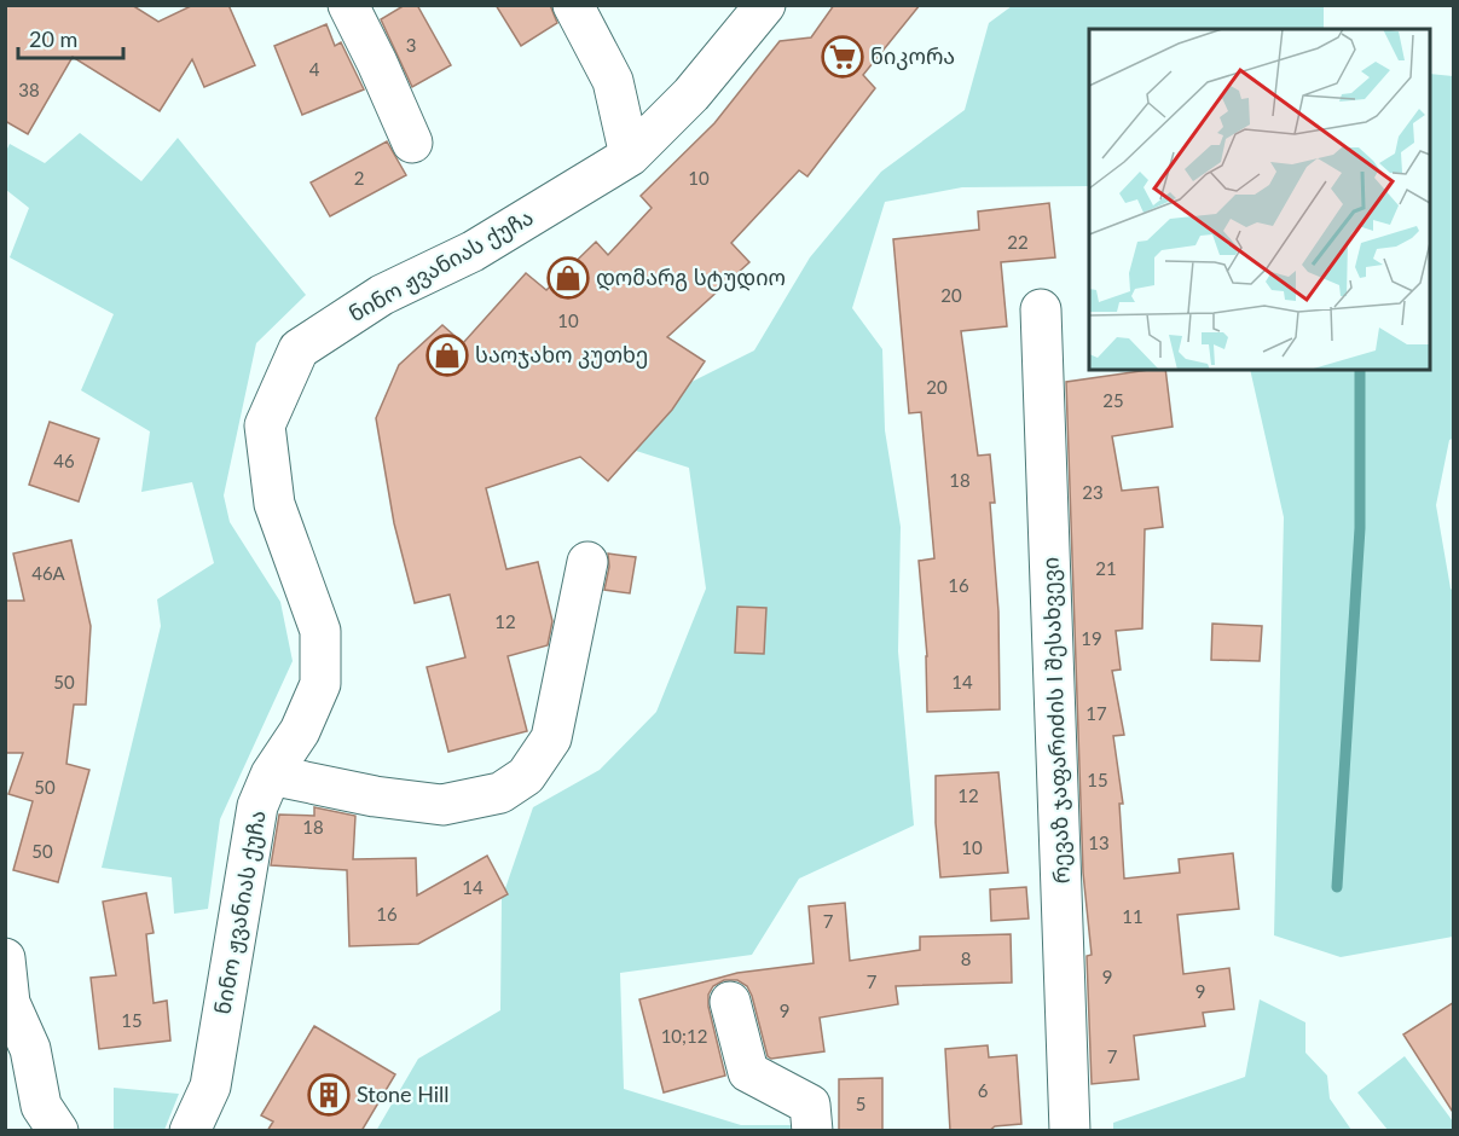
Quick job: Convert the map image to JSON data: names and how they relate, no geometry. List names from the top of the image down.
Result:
{
  "streets": {
    "street": ["ნინო ჟვანიას ქუჩა", "რევაზ ჯაფარიძის I შესახვევი"]
  },
  "places": {
    "supermarket": ["ნიკორა"],
    "shop": ["დომარგ სტუდიო", "საოჯახო კუთხე"],
    "building": ["Stone Hill"]
  },
  "house_numbers": [
    "3",
    "4",
    "38",
    "2",
    "10",
    "22",
    "20",
    "10",
    "20",
    "25",
    "46",
    "18",
    "23",
    "21",
    "46A",
    "16",
    "12",
    "19",
    "50",
    "14",
    "17",
    "15",
    "50",
    "12",
    "18",
    "13",
    "10",
    "50",
    "14",
    "16",
    "11",
    "7",
    "8",
    "9",
    "7",
    "9",
    "9",
    "15",
    "10;12",
    "7",
    "6",
    "5"
  ],
  "scale_bar": "20 m"
}
